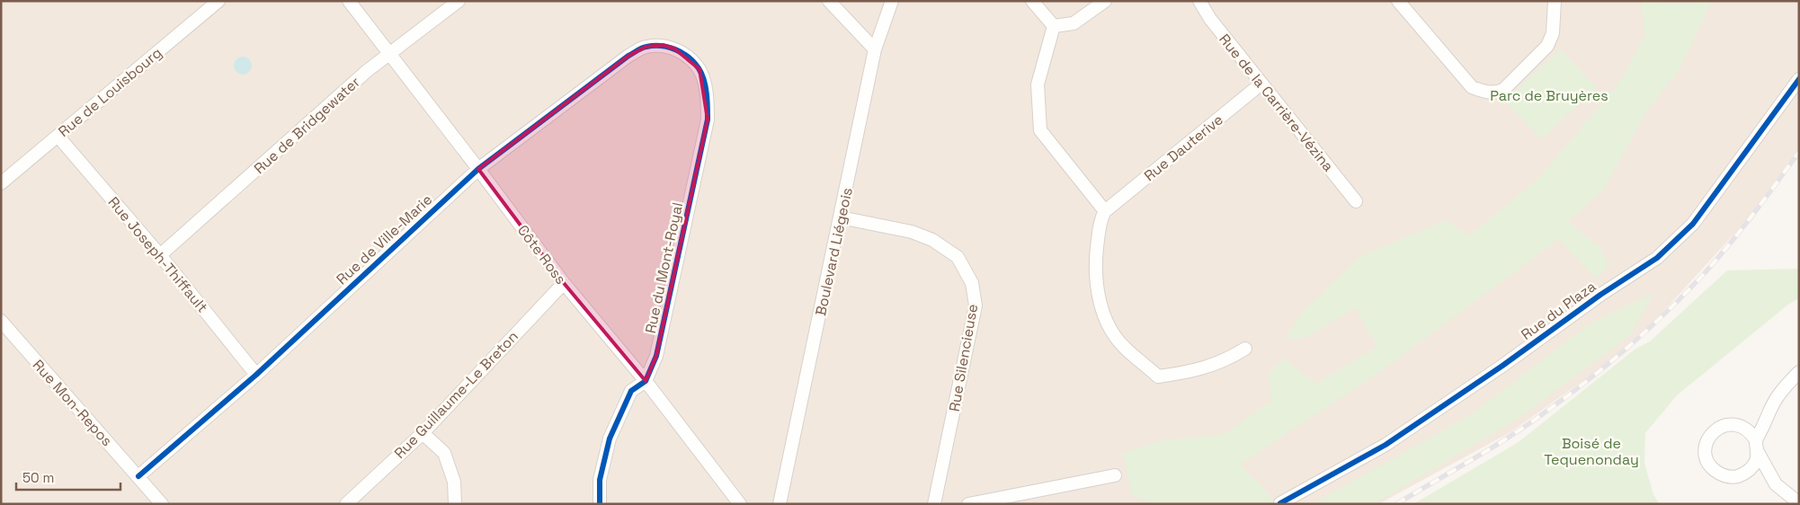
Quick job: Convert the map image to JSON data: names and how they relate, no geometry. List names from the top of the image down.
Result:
{
  "streets": {
    "street": [
      "Rue de Louisbourg",
      "Rue de la Carrière-Vézina",
      "Rue de Bridgewater",
      "Rue Dauterive",
      "Rue de Ville-Marie",
      "Boulevard Liégeois",
      "Rue Joseph-Thiffault",
      "Côte Ross",
      "Rue du Mont-Royal",
      "Rue du Plaza",
      "Rue Silencieuse",
      "Rue Guillaume-Le Breton",
      "Rue Mon-Repos"
    ]
  },
  "crossings": [
    ["Rue de Louisbourg", "Rue Joseph-Thiffault"],
    ["Rue de la Carrière-Vézina", "Rue Dauterive"],
    ["Rue de Bridgewater", "Rue Joseph-Thiffault"],
    ["Rue de Bridgewater", "Côte Ross"],
    ["Rue de Ville-Marie", "Rue Joseph-Thiffault"],
    ["Rue de Ville-Marie", "Côte Ross"],
    ["Rue de Ville-Marie", "Rue du Mont-Royal"],
    ["Rue de Ville-Marie", "Rue Mon-Repos"],
    ["Boulevard Liégeois", "Rue Silencieuse"],
    ["Côte Ross", "Rue du Mont-Royal"],
    ["Côte Ross", "Rue Guillaume-Le Breton"]
  ],
  "parks": ["Parc de Bruyères", "Boisé de Tequenonday"],
  "scale_bar": "50 m"
}
